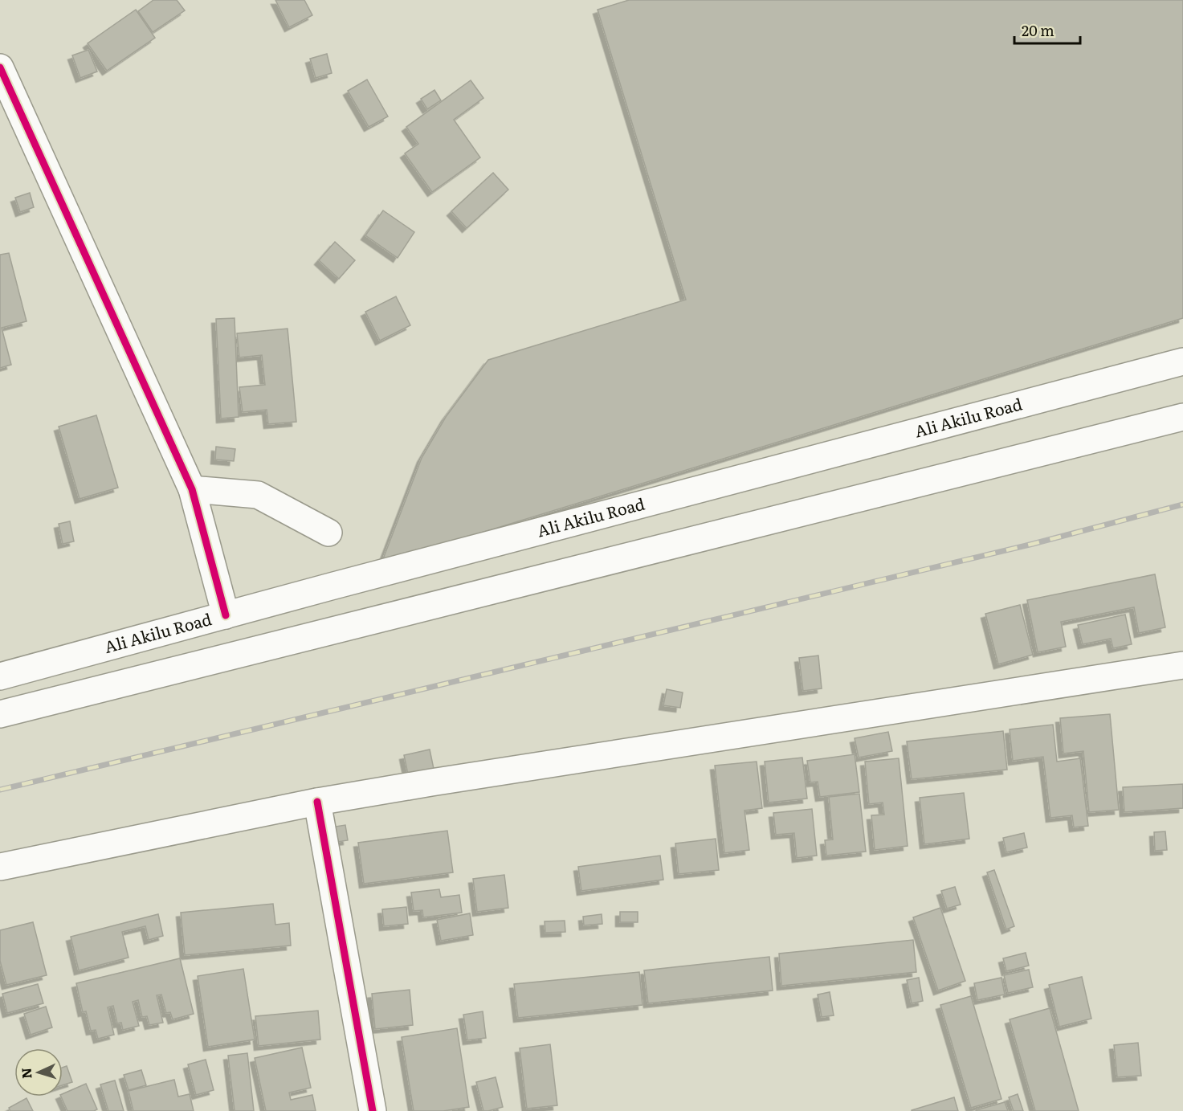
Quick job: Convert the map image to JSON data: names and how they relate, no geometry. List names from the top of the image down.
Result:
{
  "streets": {
    "main road": ["Ali Akilu Road"]
  },
  "scale_bar": "20 m",
  "north": "left"
}
